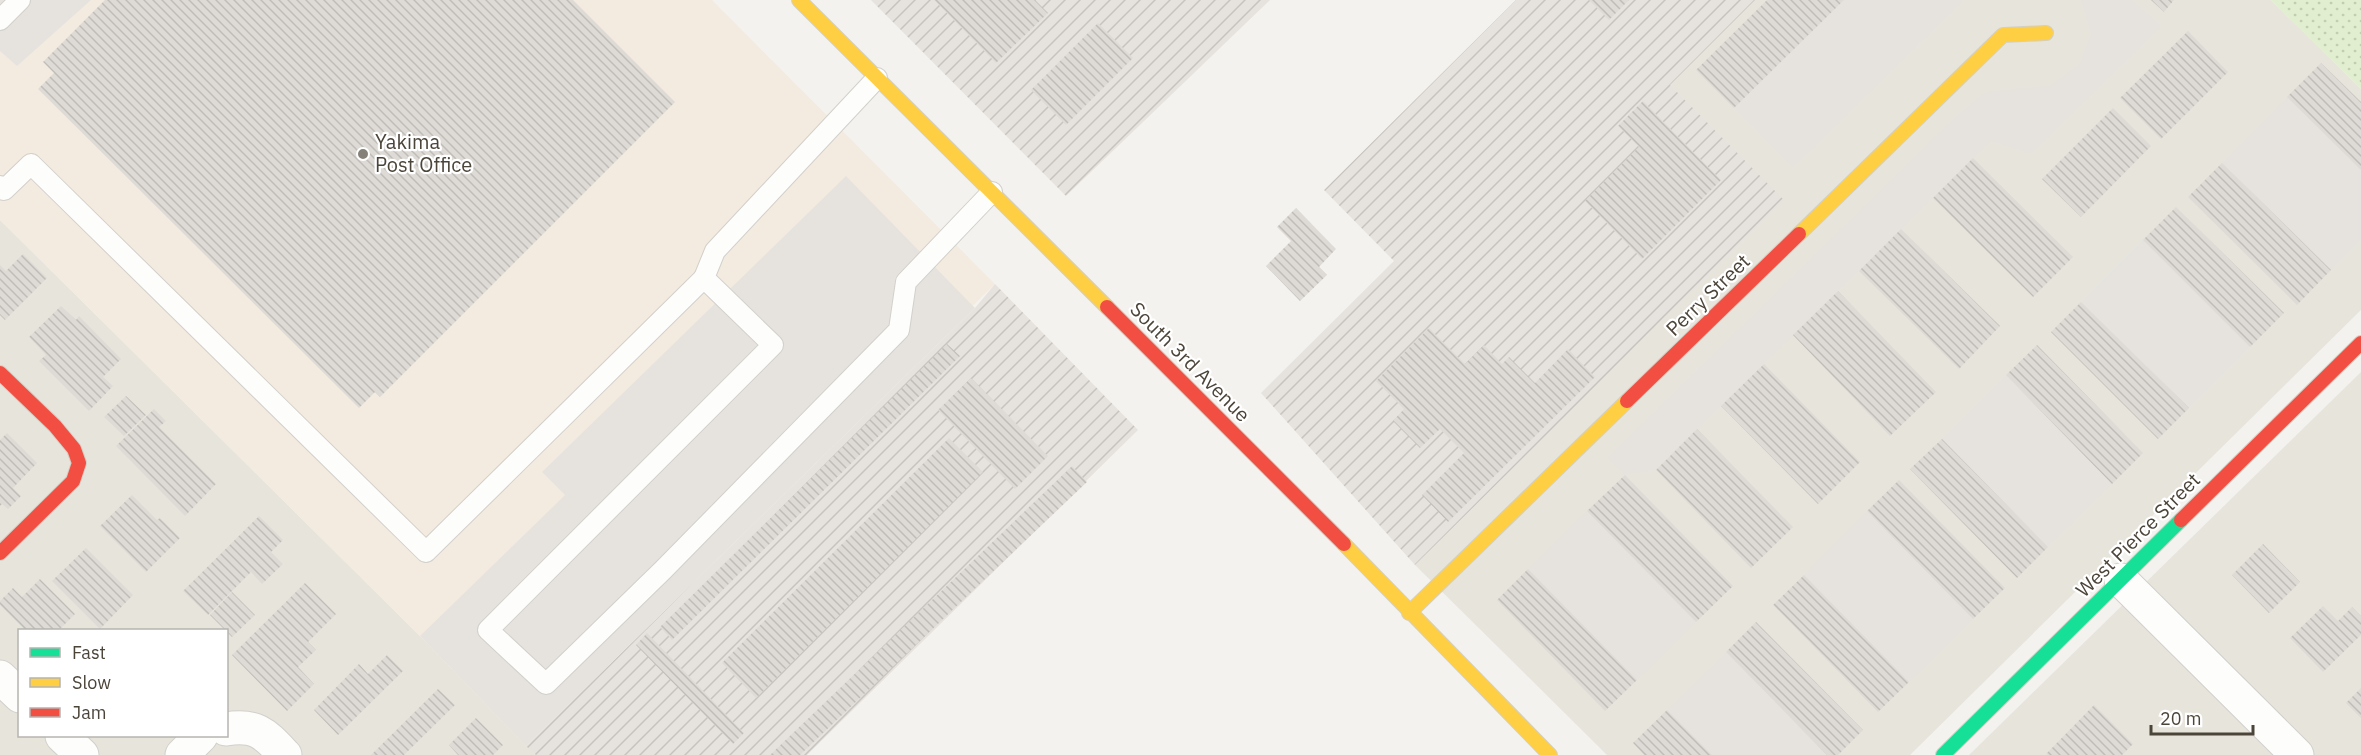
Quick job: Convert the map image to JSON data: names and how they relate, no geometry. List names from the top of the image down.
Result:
{
  "streets": {
    "street": ["Perry Street", "South 3rd Avenue", "West Pierce Street"]
  },
  "crossings": [
    ["Perry Street", "South 3rd Avenue"]
  ],
  "places": ["Yakima Post Office"],
  "legend": ["Fast", "Slow", "Jam"],
  "scale_bar": "20 m"
}
